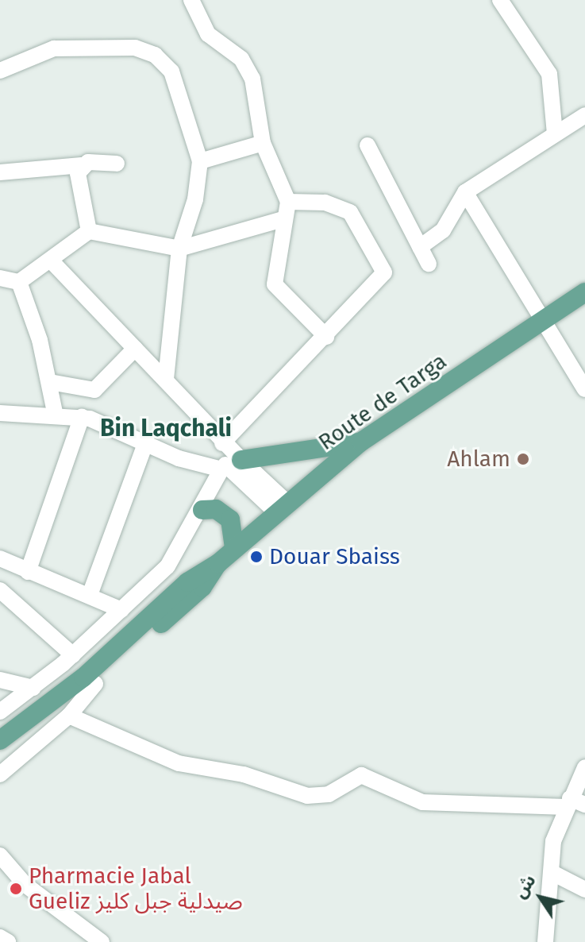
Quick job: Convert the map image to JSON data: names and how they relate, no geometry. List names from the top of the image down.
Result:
{
  "streets": {
    "main road": ["Route de Targa"]
  },
  "districts": ["Bin Laqchali"],
  "places": ["Ahlam", "Douar Sbaiss", "Pharmacie Jabal Gueliz صيدلية جبل كليز"],
  "north": "top left"
}
